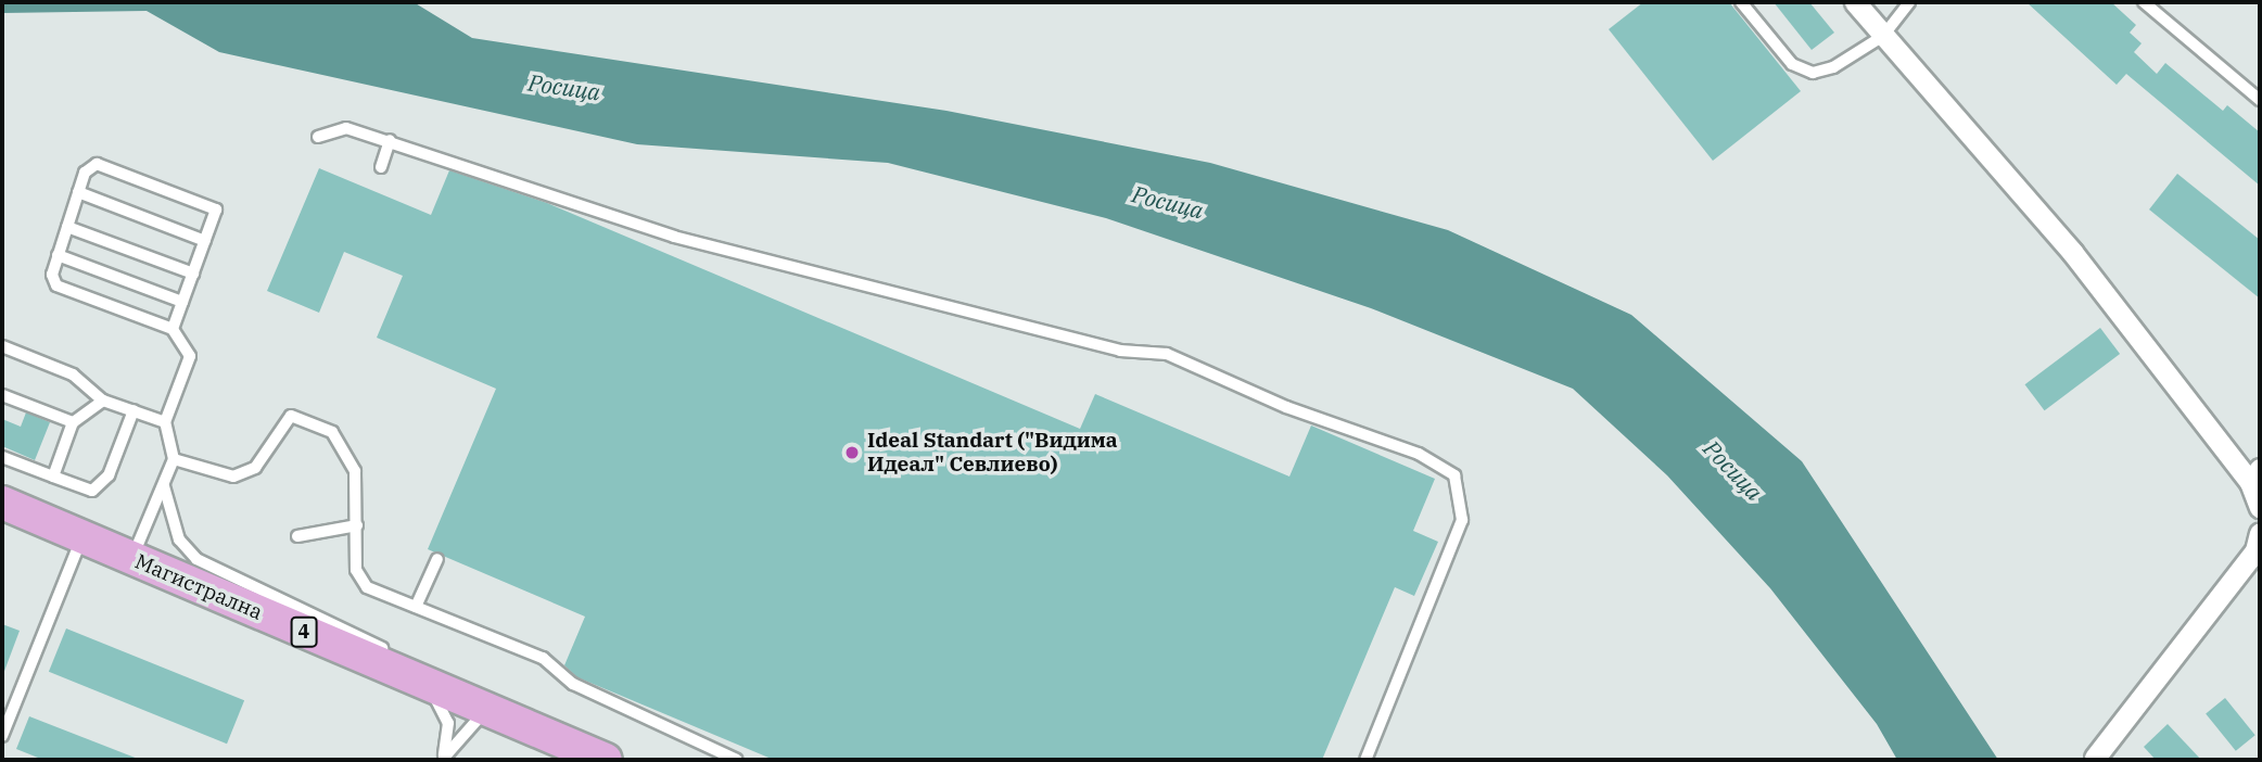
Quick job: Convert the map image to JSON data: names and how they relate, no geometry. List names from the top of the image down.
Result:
{
  "streets": {
    "main road": ["Магистрална", "4"]
  },
  "water": ["Росица"],
  "places": ["Ideal Standart (\"Видима Идеал\" Севлиево)"]
}
